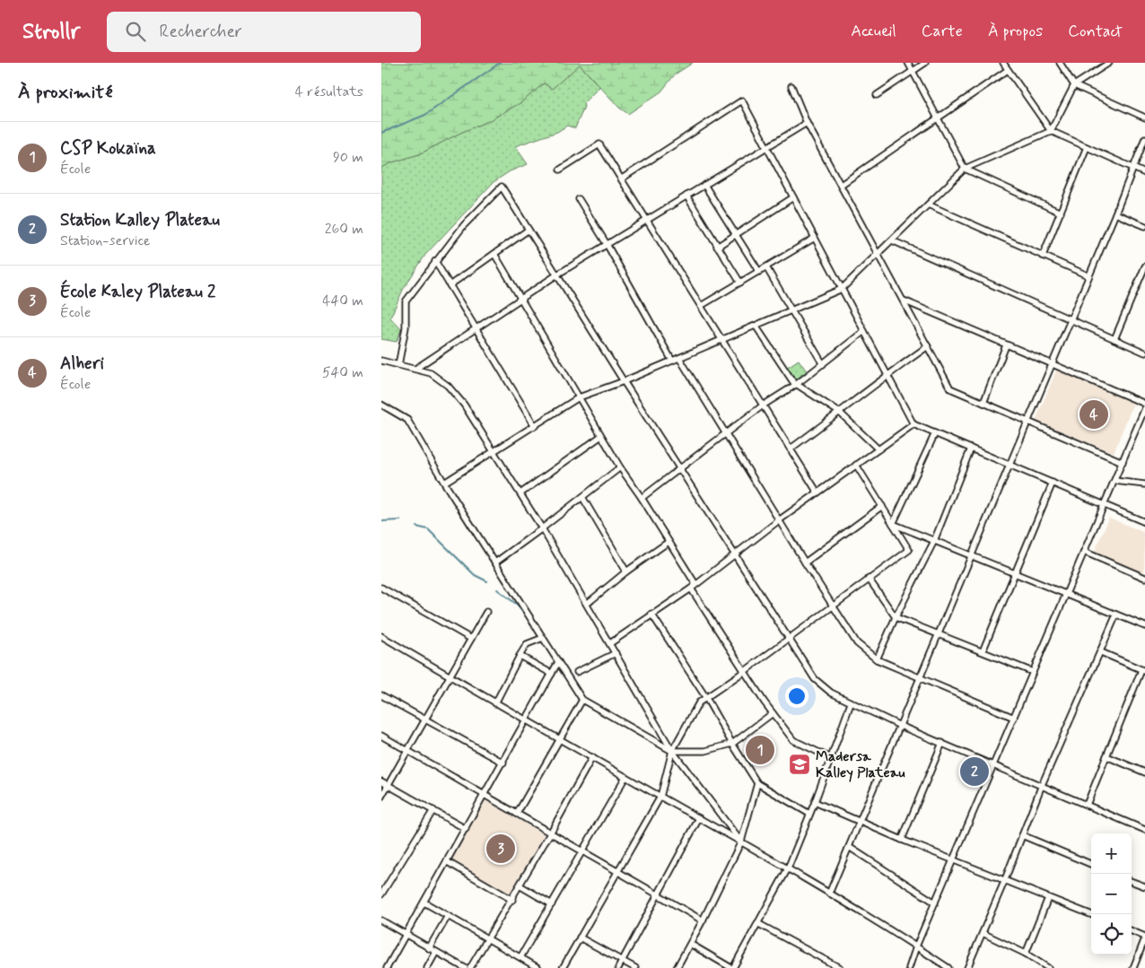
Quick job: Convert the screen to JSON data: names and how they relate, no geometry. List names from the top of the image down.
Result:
{
  "places": {
    "school or university": ["Madersa Kalley Plateau"]
  },
  "page": {
    "header": "Strollr",
    "search": "Rechercher",
    "nav": [
      "Accueil",
      "Carte",
      "À propos",
      "Contact"
    ],
    "heading": ["À proximité", "4 résultats"],
    "list": [
      {
        "mark": "1",
        "name": "CSP Kokaïna",
        "note": "École",
        "value": "90 m"
      },
      {
        "mark": "2",
        "name": "Station Kalley Plateau",
        "note": "Station-service",
        "value": "260 m"
      },
      {
        "mark": "3",
        "name": "École Kaley Plateau 2",
        "note": "École",
        "value": "440 m"
      },
      {
        "mark": "4",
        "name": "Alheri",
        "note": "École",
        "value": "540 m"
      }
    ],
    "pins": [
      "4",
      "1",
      "2",
      "3"
    ],
    "map_buttons": ["+", "−"]
  }
}
